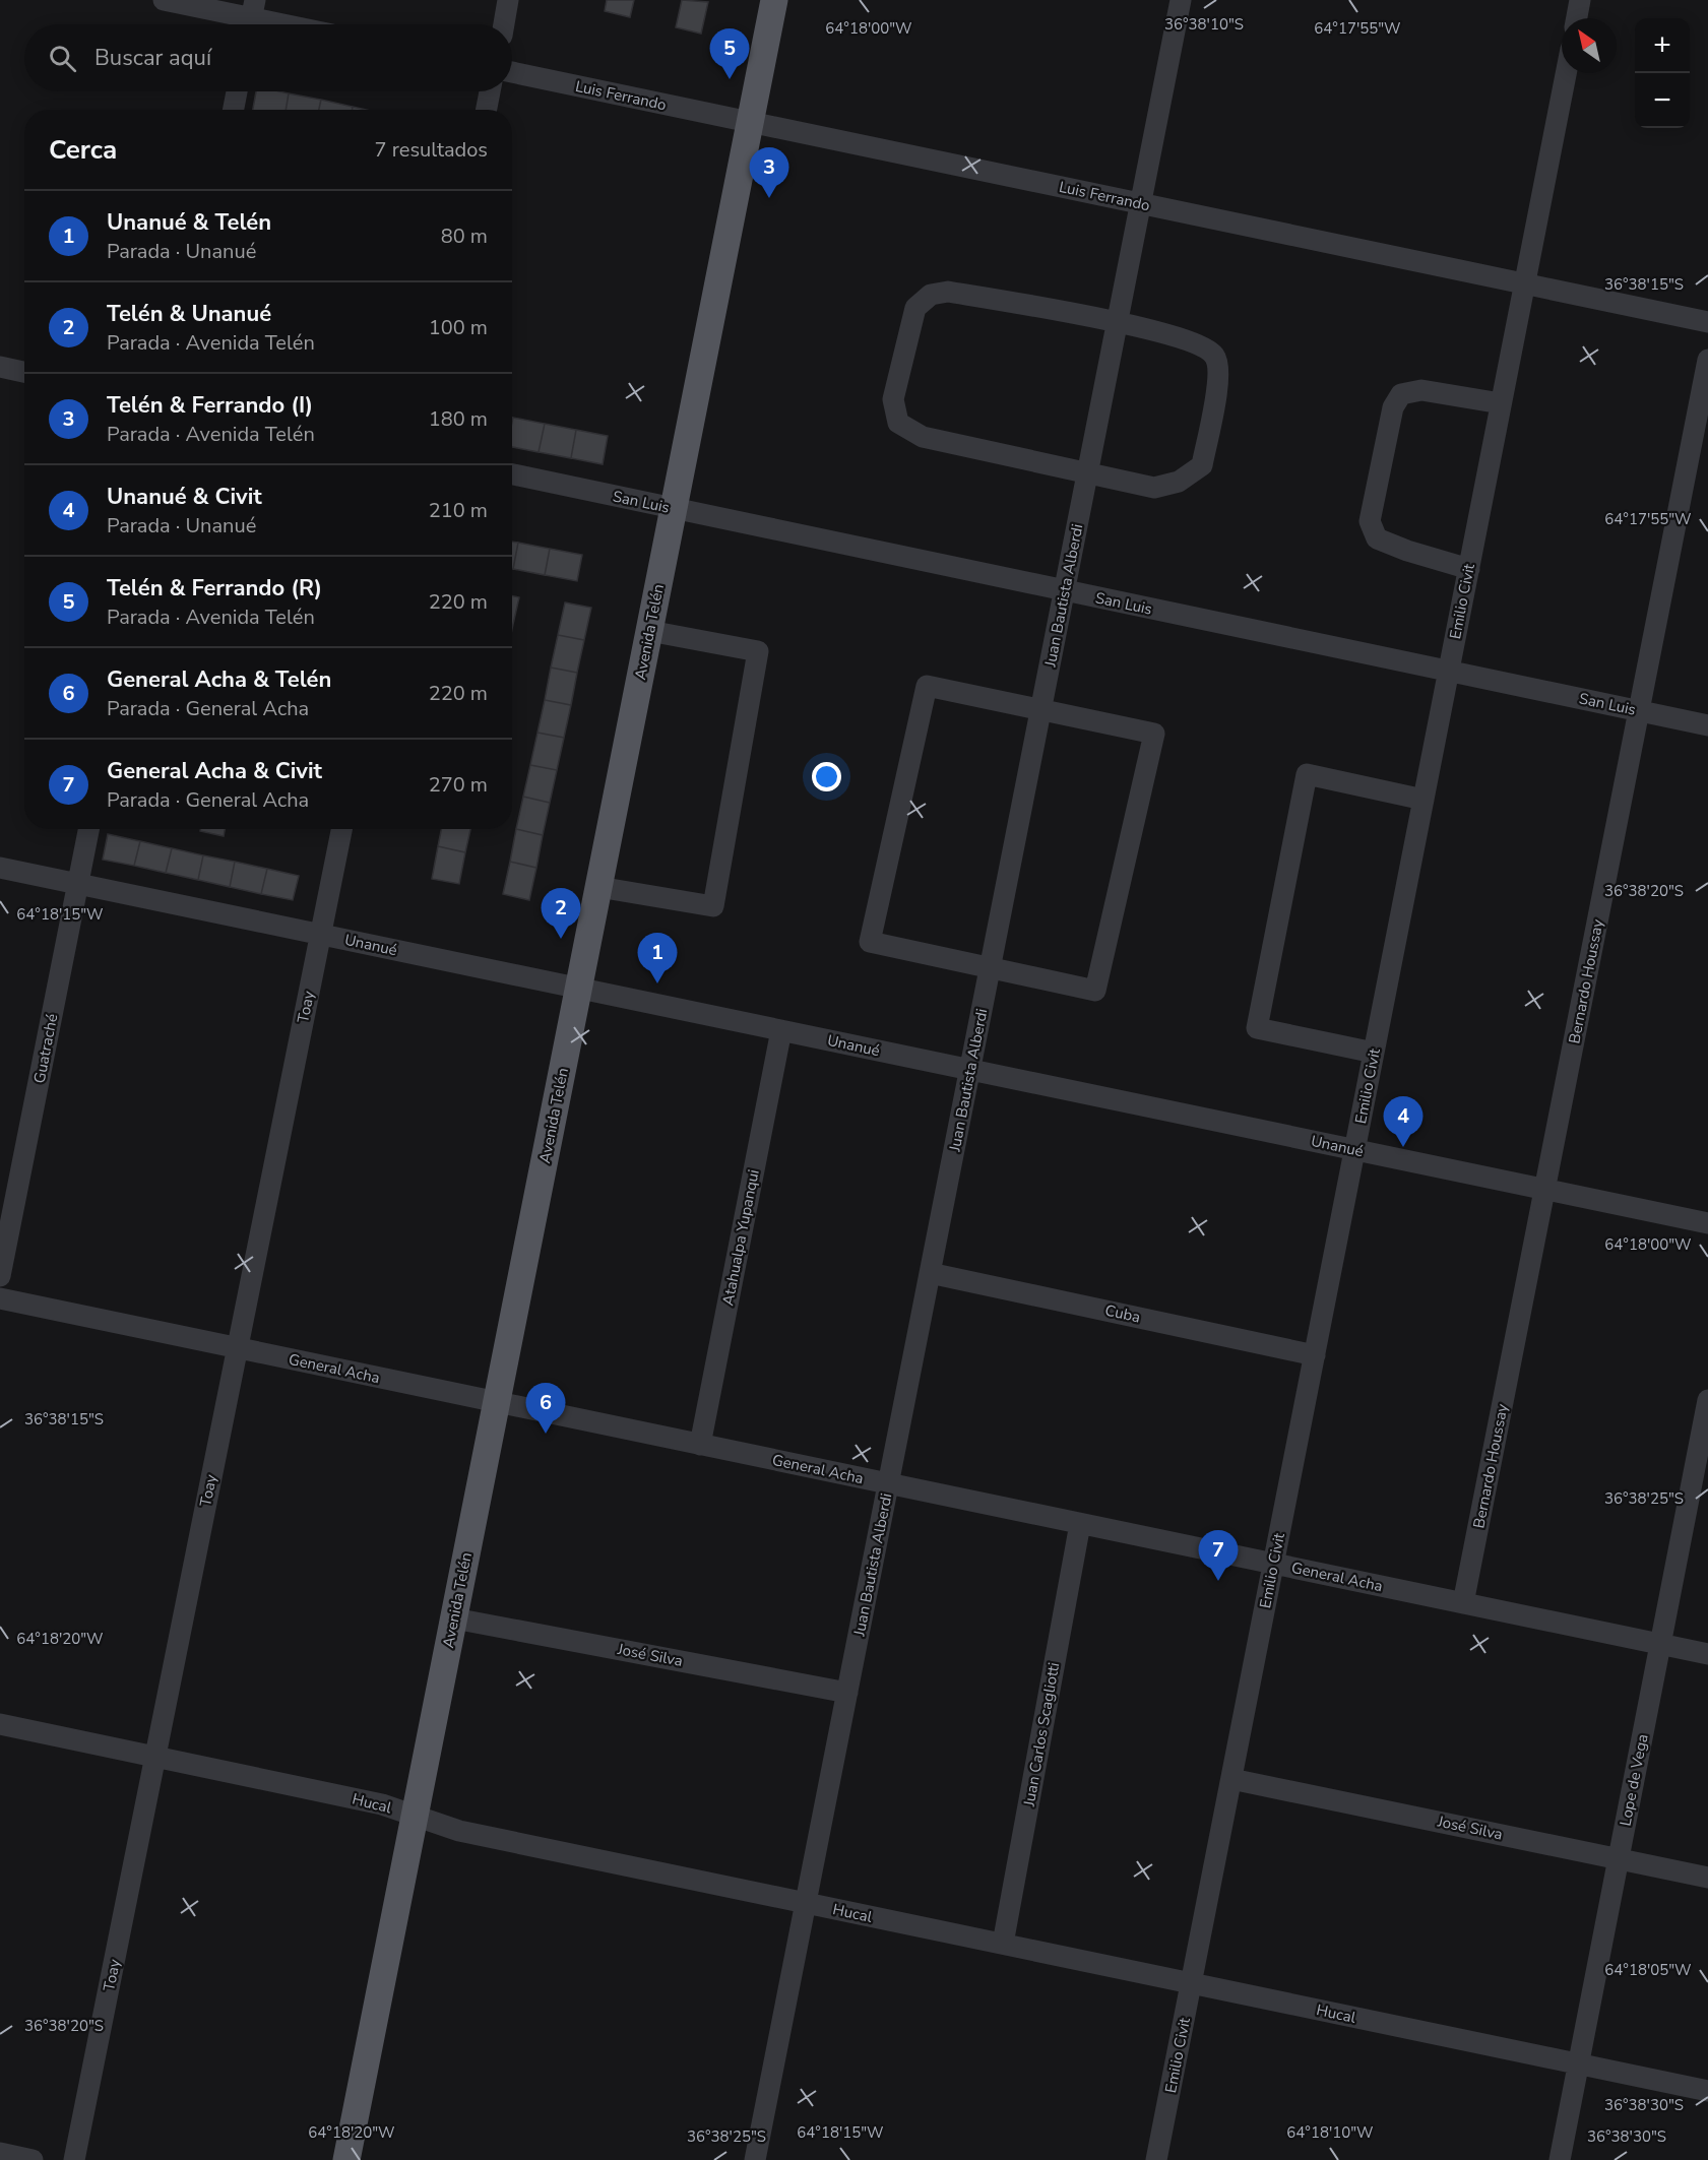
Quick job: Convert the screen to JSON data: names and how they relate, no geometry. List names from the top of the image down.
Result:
{
  "streets": {
    "main road": ["Avenida Telén"],
    "street": [
      "Luis Ferrando",
      "San Luis",
      "Juan Bautista Alberdi",
      "Emilio Civit",
      "Unanué",
      "Bernardo Houssay",
      "Toay",
      "Guatraché",
      "Atahualpa Yupanqui",
      "Cuba",
      "General Acha",
      "José Silva",
      "Juan Carlos Scagliotti",
      "Lope de Vega",
      "Hucal"
    ]
  },
  "crossings": [
    ["Luis Ferrando", "Juan Bautista Alberdi"],
    ["Luis Ferrando", "Emilio Civit"],
    ["Luis Ferrando", "Avenida Telén"],
    ["San Luis", "Juan Bautista Alberdi"],
    ["San Luis", "Emilio Civit"],
    ["San Luis", "Avenida Telén"],
    ["San Luis", "Bernardo Houssay"],
    ["Juan Bautista Alberdi", "Unanué"],
    ["Juan Bautista Alberdi", "Cuba"],
    ["Juan Bautista Alberdi", "General Acha"],
    ["Juan Bautista Alberdi", "José Silva"],
    ["Juan Bautista Alberdi", "Hucal"],
    ["Emilio Civit", "Unanué"],
    ["Emilio Civit", "Cuba"],
    ["Emilio Civit", "General Acha"],
    ["Emilio Civit", "José Silva"],
    ["Emilio Civit", "Hucal"],
    ["Avenida Telén", "Unanué"],
    ["Avenida Telén", "General Acha"],
    ["Avenida Telén", "José Silva"],
    ["Avenida Telén", "Hucal"],
    ["Unanué", "Bernardo Houssay"],
    ["Unanué", "Toay"],
    ["Unanué", "Guatraché"],
    ["Unanué", "Atahualpa Yupanqui"],
    ["Bernardo Houssay", "General Acha"],
    ["Toay", "General Acha"],
    ["Toay", "Hucal"],
    ["Atahualpa Yupanqui", "General Acha"],
    ["General Acha", "Juan Carlos Scagliotti"],
    ["General Acha", "Lope de Vega"],
    ["José Silva", "Lope de Vega"],
    ["Juan Carlos Scagliotti", "Hucal"],
    ["Lope de Vega", "Hucal"]
  ],
  "north": "top left",
  "page": {
    "map_buttons": ["+", "−"],
    "search": "Buscar aquí",
    "pins": [
      "5",
      "3",
      "2",
      "1",
      "4",
      "6",
      "7"
    ],
    "heading": ["Cerca", "7 resultados"],
    "list": [
      {
        "mark": "1",
        "name": "Unanué & Telén",
        "note": "Parada · Unanué",
        "value": "80 m"
      },
      {
        "mark": "2",
        "name": "Telén & Unanué",
        "note": "Parada · Avenida Telén",
        "value": "100 m"
      },
      {
        "mark": "3",
        "name": "Telén & Ferrando (I)",
        "note": "Parada · Avenida Telén",
        "value": "180 m"
      },
      {
        "mark": "4",
        "name": "Unanué & Civit",
        "note": "Parada · Unanué",
        "value": "210 m"
      },
      {
        "mark": "5",
        "name": "Telén & Ferrando (R)",
        "note": "Parada · Avenida Telén",
        "value": "220 m"
      },
      {
        "mark": "6",
        "name": "General Acha & Telén",
        "note": "Parada · General Acha",
        "value": "220 m"
      },
      {
        "mark": "7",
        "name": "General Acha & Civit",
        "note": "Parada · General Acha",
        "value": "270 m"
      }
    ]
  },
  "coordinates": [
    "36°38'10\"S",
    "64°18'00\"W",
    "64°17'55\"W",
    "36°38'15\"S",
    "36°38'20\"S",
    "64°18'15\"W",
    "36°38'25\"S",
    "64°18'20\"W",
    "64°18'05\"W",
    "36°38'30\"S",
    "64°18'10\"W"
  ]
}
